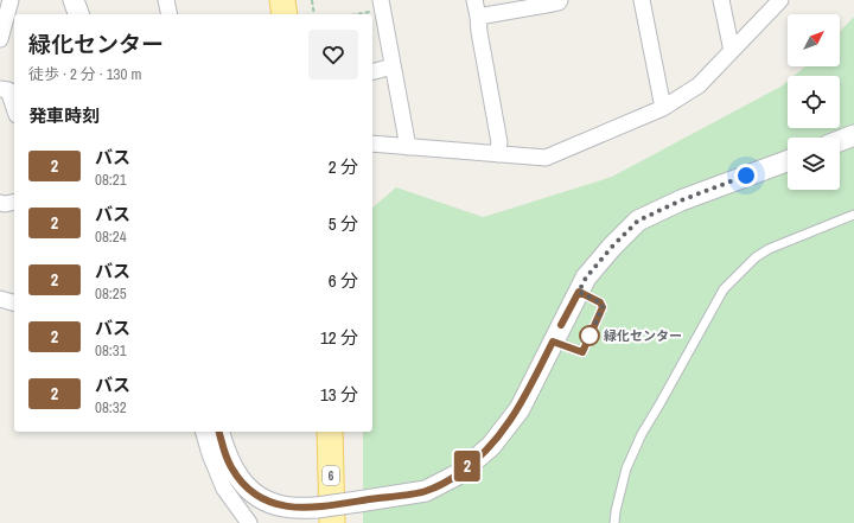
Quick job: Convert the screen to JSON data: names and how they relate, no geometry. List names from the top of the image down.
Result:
{
  "streets": {
    "main road": ["6"]
  },
  "places": ["緑化センター"],
  "lines": ["bus line 2"],
  "north": "top right",
  "page": {
    "on_map": "2",
    "heading": [
      ["緑化センター", "徒歩 · 2 分 · 130 m"],
      "発車時刻"
    ],
    "list": [
      {
        "mark": "2",
        "name": "バス",
        "note": "08:21",
        "value": "2 分"
      },
      {
        "mark": "2",
        "name": "バス",
        "note": "08:24",
        "value": "5 分"
      },
      {
        "mark": "2",
        "name": "バス",
        "note": "08:25",
        "value": "6 分"
      },
      {
        "mark": "2",
        "name": "バス",
        "note": "08:31",
        "value": "12 分"
      },
      {
        "mark": "2",
        "name": "バス",
        "note": "08:32",
        "value": "13 分"
      }
    ]
  }
}
